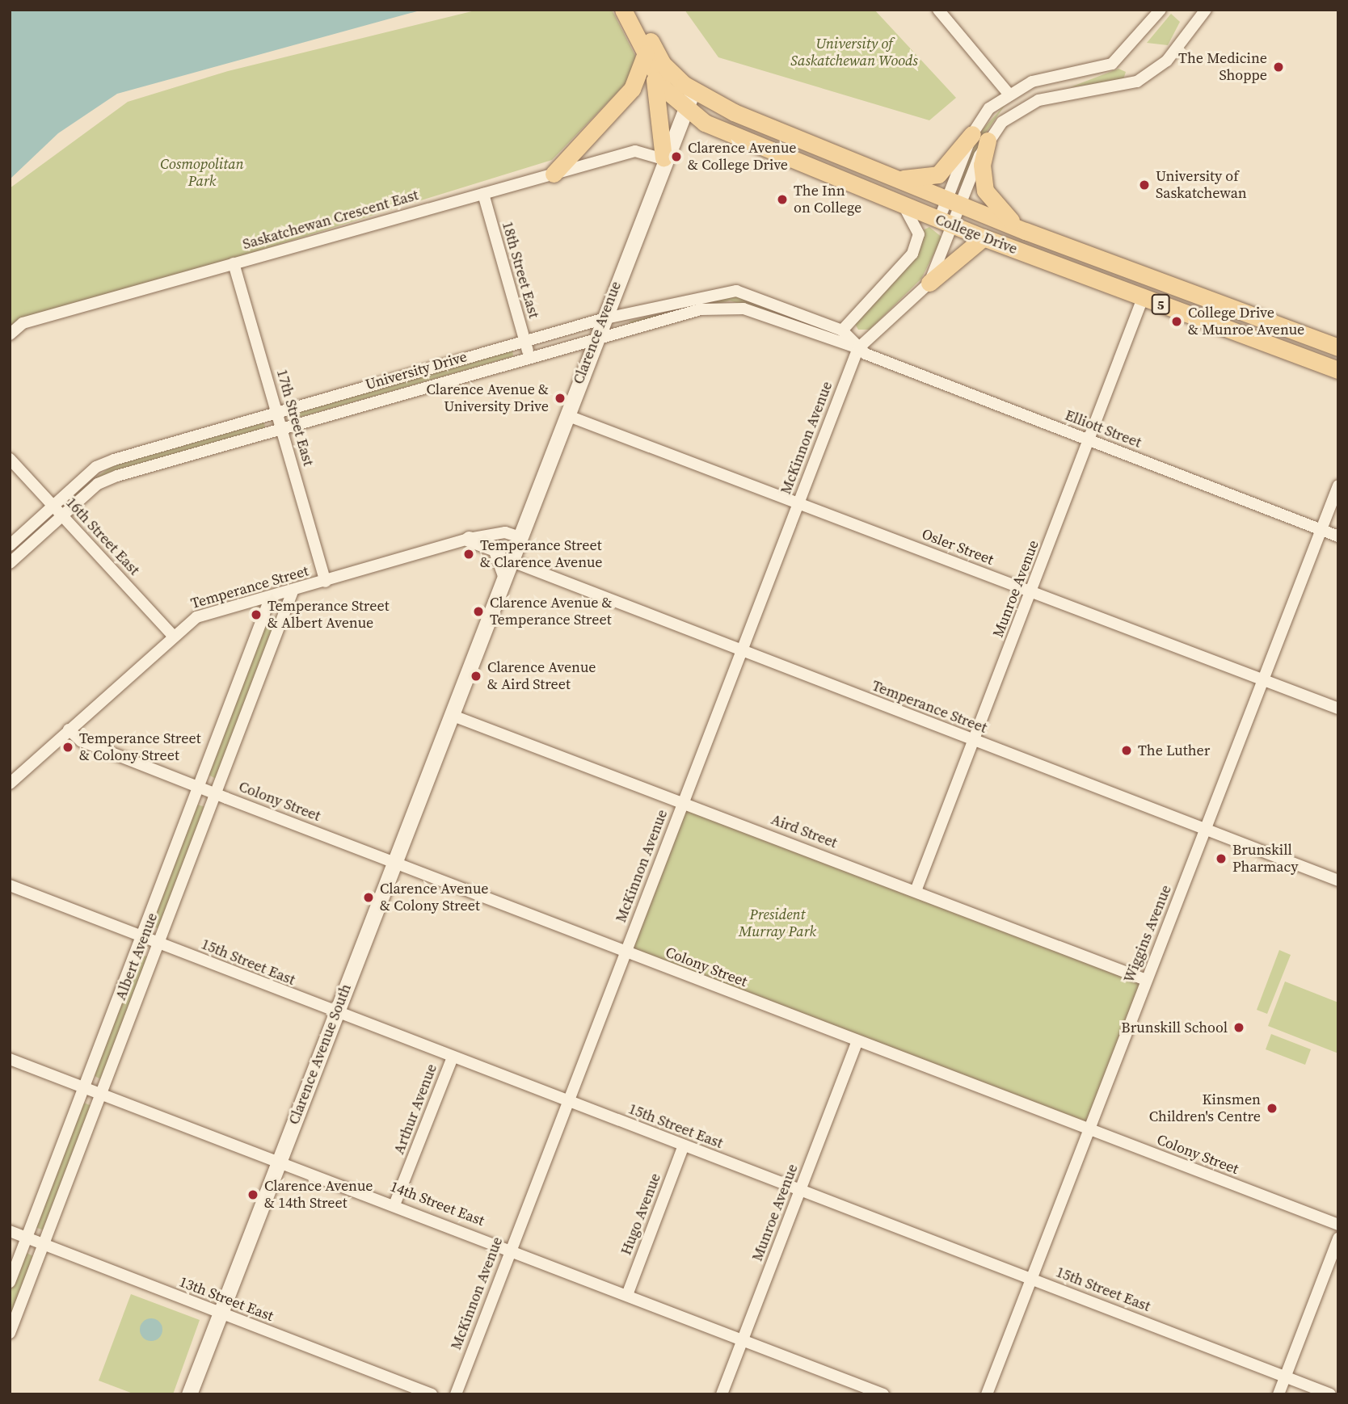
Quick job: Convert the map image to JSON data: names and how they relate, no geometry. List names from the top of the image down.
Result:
{
  "streets": {
    "main road": [
      "College Drive",
      "5",
      "Clarence Avenue",
      "Clarence Avenue South"
    ],
    "street": [
      "Saskatchewan Crescent East",
      "18th Street East",
      "University Drive",
      "17th Street East",
      "Elliott Street",
      "McKinnon Avenue",
      "16th Street East",
      "Osler Street",
      "Temperance Street",
      "Munroe Avenue",
      "Colony Street",
      "Aird Street",
      "Wiggins Avenue",
      "Albert Avenue",
      "15th Street East",
      "Arthur Avenue",
      "14th Street East",
      "Hugo Avenue",
      "13th Street East"
    ]
  },
  "crossings": [
    ["Saskatchewan Crescent East", "18th Street East"],
    ["Saskatchewan Crescent East", "Clarence Avenue"],
    ["Saskatchewan Crescent East", "17th Street East"],
    ["College Drive", "5"],
    ["College Drive", "Clarence Avenue"],
    ["College Drive", "Munroe Avenue"],
    ["18th Street East", "University Drive"],
    ["Clarence Avenue", "University Drive"],
    ["Clarence Avenue", "Osler Street"],
    ["Clarence Avenue", "Temperance Street"],
    ["Clarence Avenue", "Aird Street"],
    ["Clarence Avenue", "Clarence Avenue South"],
    ["University Drive", "17th Street East"],
    ["University Drive", "Elliott Street"],
    ["University Drive", "McKinnon Avenue"],
    ["University Drive", "16th Street East"],
    ["17th Street East", "Temperance Street"],
    ["Elliott Street", "McKinnon Avenue"],
    ["Elliott Street", "Munroe Avenue"],
    ["Elliott Street", "Wiggins Avenue"],
    ["McKinnon Avenue", "Osler Street"],
    ["McKinnon Avenue", "Temperance Street"],
    ["McKinnon Avenue", "Colony Street"],
    ["McKinnon Avenue", "Aird Street"],
    ["McKinnon Avenue", "15th Street East"],
    ["McKinnon Avenue", "14th Street East"],
    ["16th Street East", "Temperance Street"],
    ["Osler Street", "Munroe Avenue"],
    ["Osler Street", "Wiggins Avenue"],
    ["Temperance Street", "Munroe Avenue"],
    ["Temperance Street", "Colony Street"],
    ["Temperance Street", "Wiggins Avenue"],
    ["Temperance Street", "Albert Avenue"],
    ["Munroe Avenue", "Colony Street"],
    ["Munroe Avenue", "Aird Street"],
    ["Munroe Avenue", "15th Street East"],
    ["Munroe Avenue", "14th Street East"],
    ["Colony Street", "Wiggins Avenue"],
    ["Colony Street", "Albert Avenue"],
    ["Colony Street", "Clarence Avenue South"],
    ["Aird Street", "Wiggins Avenue"],
    ["Aird Street", "Clarence Avenue South"],
    ["Wiggins Avenue", "15th Street East"],
    ["Albert Avenue", "15th Street East"],
    ["Albert Avenue", "14th Street East"],
    ["Albert Avenue", "13th Street East"],
    ["15th Street East", "Clarence Avenue South"],
    ["15th Street East", "Arthur Avenue"],
    ["15th Street East", "Hugo Avenue"],
    ["Clarence Avenue South", "14th Street East"],
    ["Clarence Avenue South", "13th Street East"],
    ["Arthur Avenue", "14th Street East"],
    ["14th Street East", "Hugo Avenue"]
  ],
  "parks": ["University of Saskatchewan Woods", "Cosmopolitan Park", "President Murray Park"],
  "places": [
    "The Medicine Shoppe",
    "Clarence Avenue & College Drive",
    "University of Saskatchewan",
    "The Inn on College",
    "College Drive & Munroe Avenue",
    "Clarence Avenue & University Drive",
    "Temperance Street & Clarence Avenue",
    "Clarence Avenue & Temperance Street",
    "Temperance Street & Albert Avenue",
    "Clarence Avenue & Aird Street",
    "Temperance Street & Colony Street",
    "The Luther",
    "Brunskill Pharmacy",
    "Clarence Avenue & Colony Street",
    "Brunskill School",
    "Kinsmen Children's Centre",
    "Clarence Avenue & 14th Street"
  ]
}
